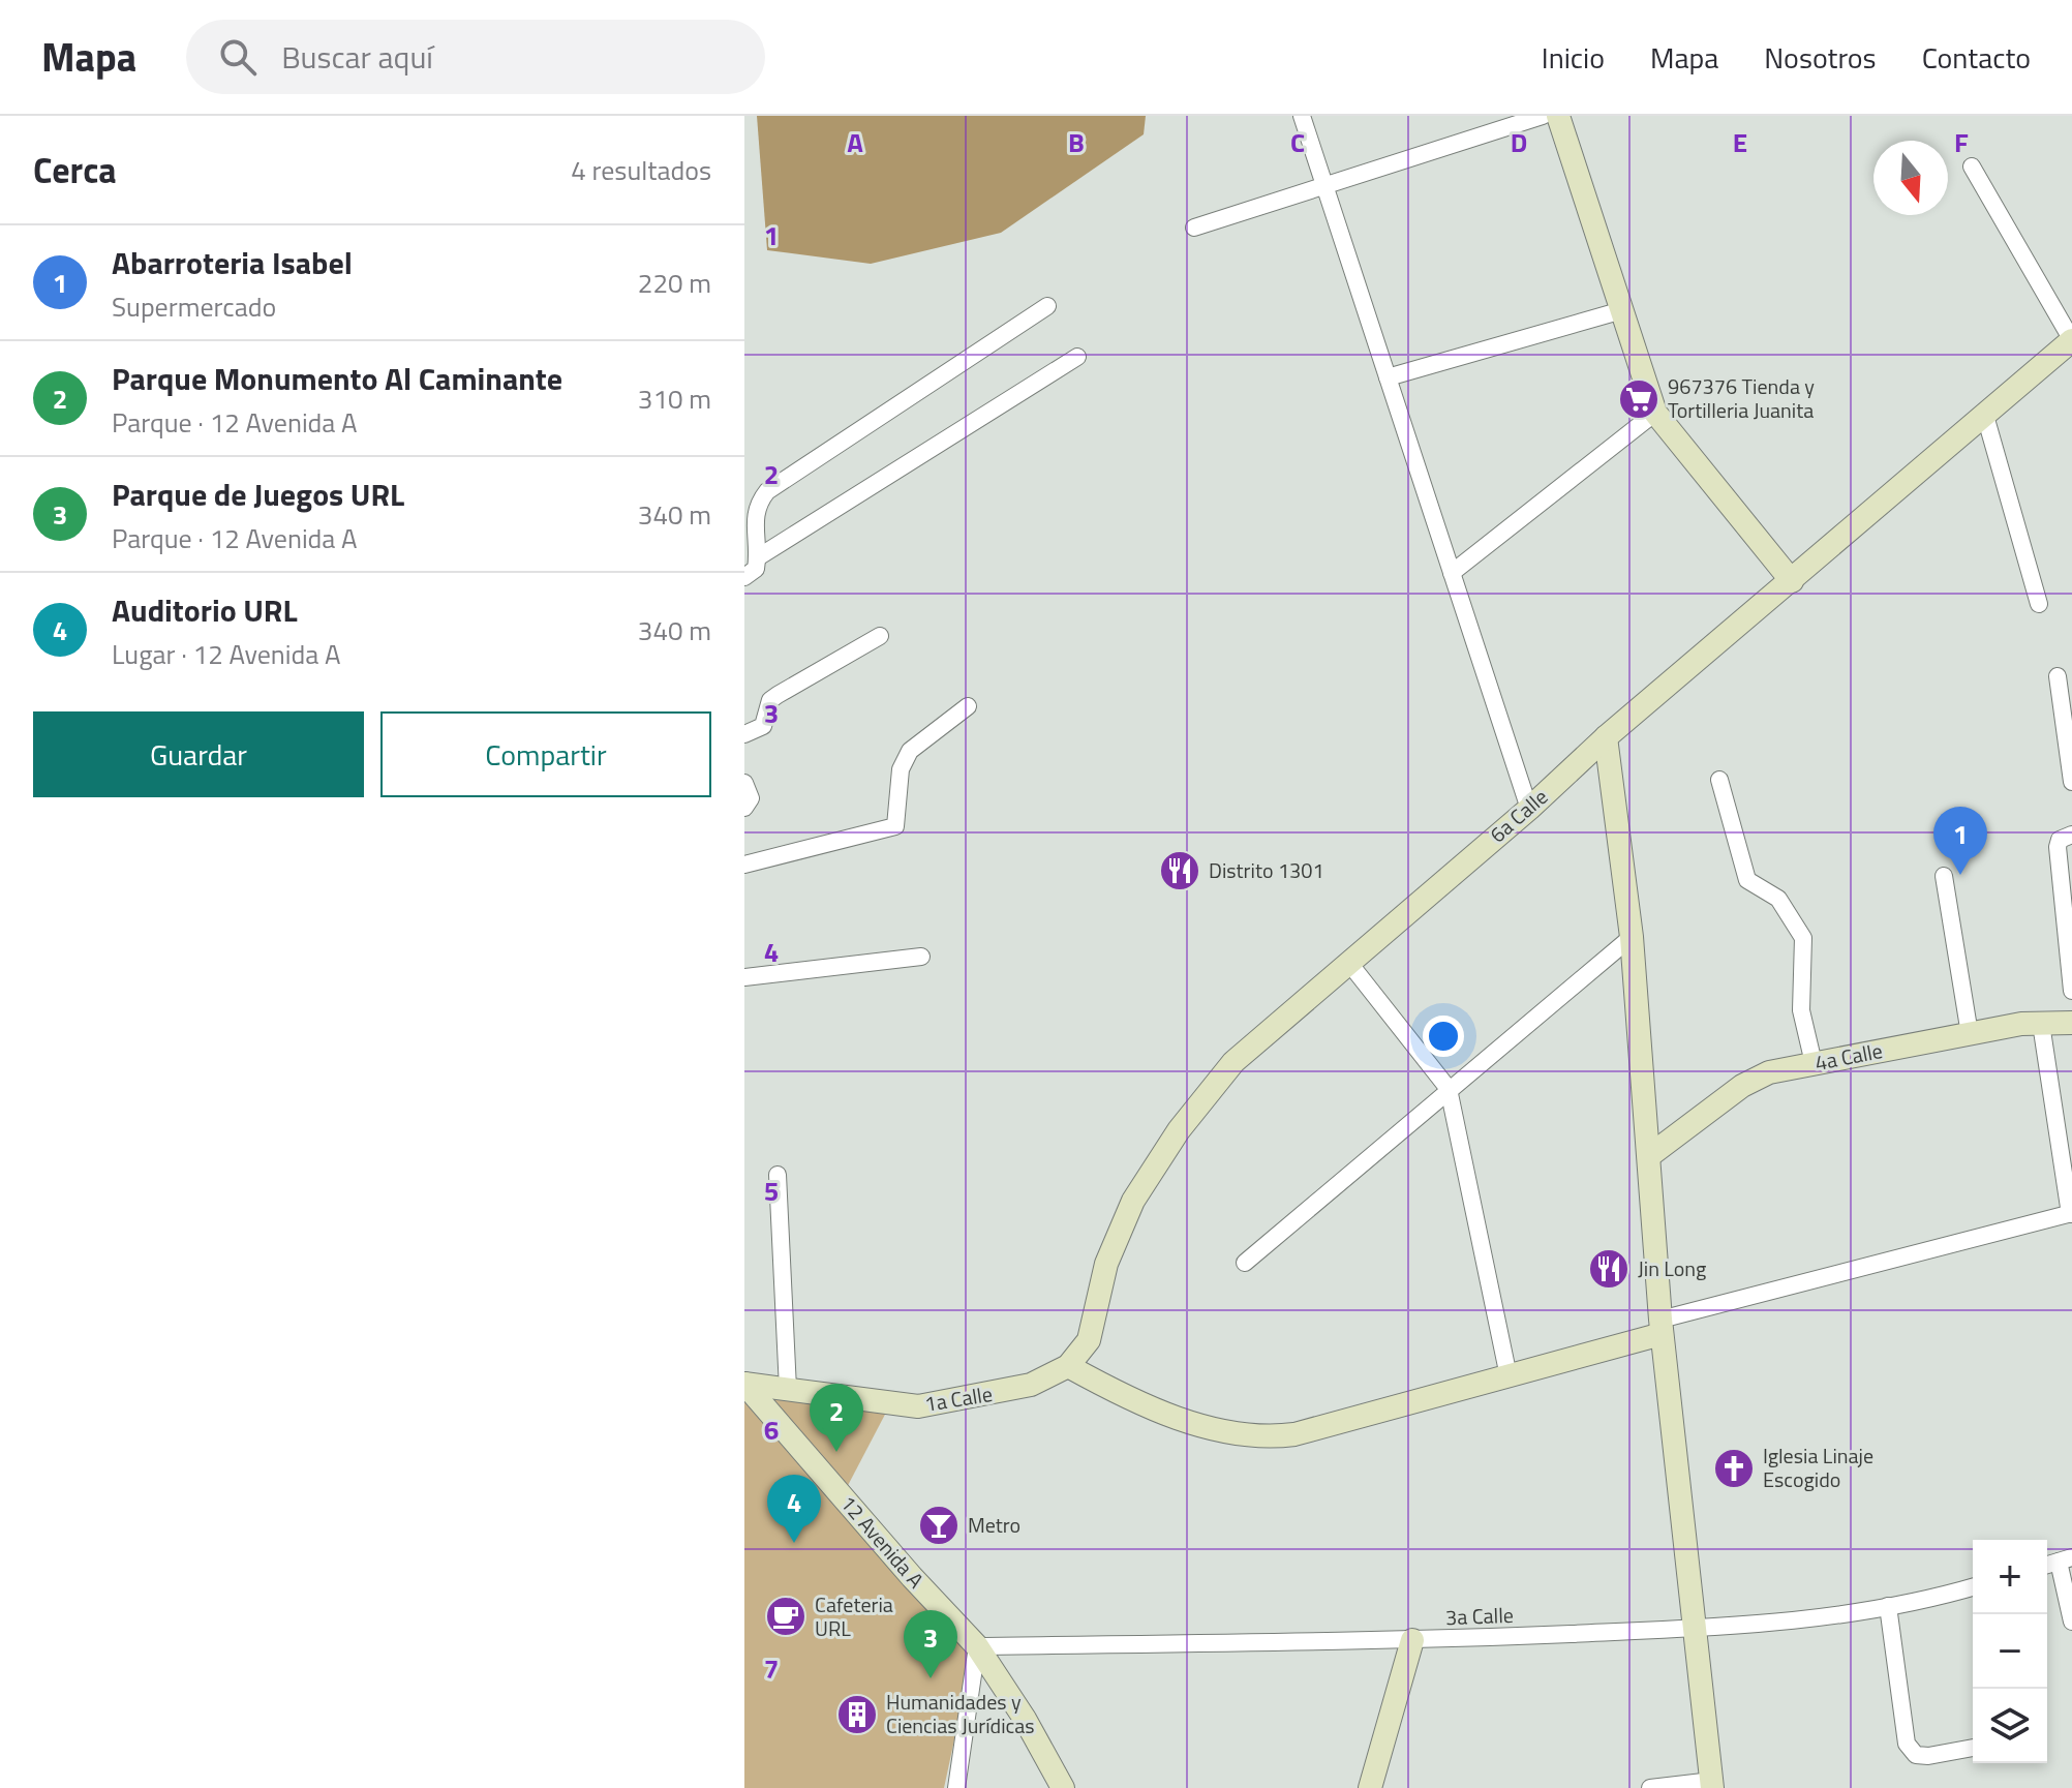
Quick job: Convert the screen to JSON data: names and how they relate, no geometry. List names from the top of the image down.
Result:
{
  "streets": {
    "street": [
      "6a Calle",
      "4a Calle",
      "1a Calle",
      "12 Avenida A",
      "3a Calle"
    ]
  },
  "crossings": [
    ["6a Calle", "1a Calle"],
    ["1a Calle", "12 Avenida A"],
    ["12 Avenida A", "3a Calle"]
  ],
  "places": {
    "supermarket": ["967376 Tienda y Tortilleria Juanita"],
    "restaurant": ["Distrito 1301", "Jin Long"],
    "church": ["Iglesia Linaje Escogido"],
    "bar": ["Metro"],
    "cafe": ["Cafeteria URL"],
    "building": ["Humanidades y Ciencias Jurídicas"]
  },
  "north": "bottom",
  "page": {
    "header": "Mapa",
    "search": "Buscar aquí",
    "nav": [
      "Inicio",
      "Mapa",
      "Nosotros",
      "Contacto"
    ],
    "heading": ["Cerca", "4 resultados"],
    "list": [
      {
        "mark": "1",
        "name": "Abarroteria Isabel",
        "note": "Supermercado",
        "value": "220 m"
      },
      {
        "mark": "2",
        "name": "Parque Monumento Al Caminante",
        "note": "Parque · 12 Avenida A",
        "value": "310 m"
      },
      {
        "mark": "3",
        "name": "Parque de Juegos URL",
        "note": "Parque · 12 Avenida A",
        "value": "340 m"
      },
      {
        "mark": "4",
        "name": "Auditorio URL",
        "note": "Lugar · 12 Avenida A",
        "value": "340 m"
      }
    ],
    "buttons": ["Guardar", "Compartir"],
    "pins": [
      "1",
      "2",
      "4",
      "3"
    ],
    "map_buttons": ["+", "−"]
  },
  "grid": {
    "columns": [
      "A",
      "B",
      "C",
      "D",
      "E",
      "F"
    ],
    "rows": [
      "1",
      "2",
      "3",
      "4",
      "5",
      "6",
      "7"
    ]
  }
}
